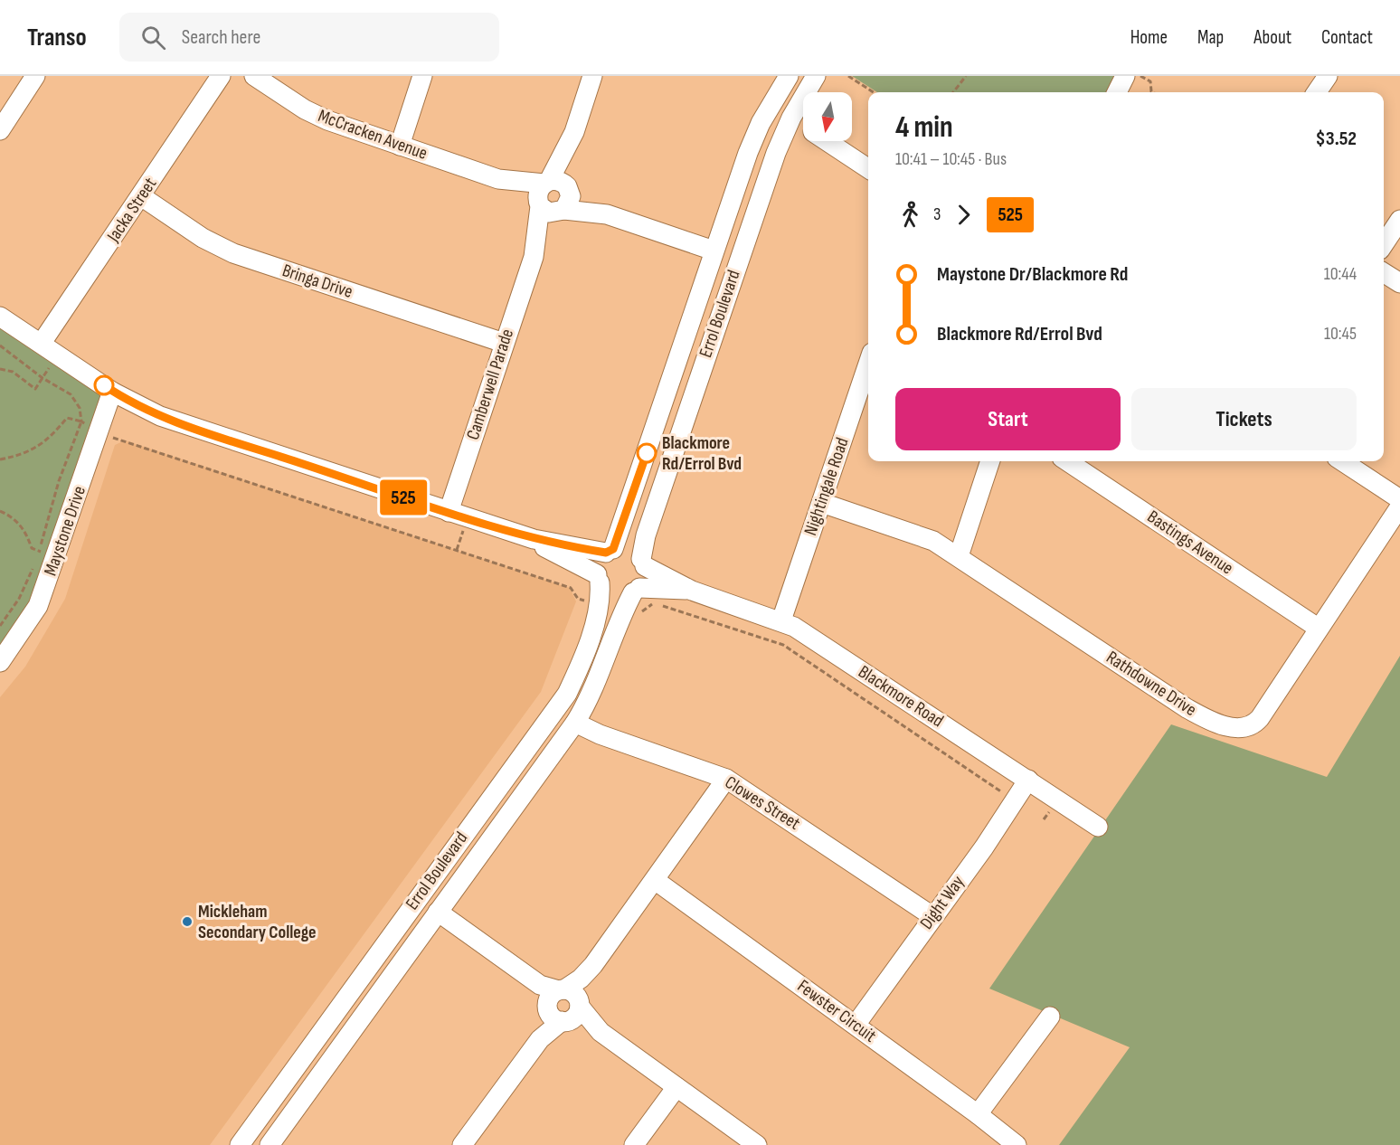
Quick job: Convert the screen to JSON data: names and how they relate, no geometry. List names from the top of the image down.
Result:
{
  "streets": {
    "street": [
      "McCracken Avenue",
      "Jacka Street",
      "Bringa Drive",
      "Errol Boulevard",
      "Camberwell Parade",
      "Nightingale Road",
      "Maystone Drive",
      "Bastings Avenue",
      "Rathdowne Drive",
      "Blackmore Road",
      "Clowes Street",
      "Dight Way",
      "Fewster Circuit"
    ]
  },
  "crossings": [
    ["McCracken Avenue", "Errol Boulevard"],
    ["McCracken Avenue", "Camberwell Parade"],
    ["Jacka Street", "Bringa Drive"],
    ["Bringa Drive", "Camberwell Parade"],
    ["Errol Boulevard", "Blackmore Road"],
    ["Errol Boulevard", "Clowes Street"],
    ["Nightingale Road", "Rathdowne Drive"],
    ["Nightingale Road", "Blackmore Road"],
    ["Bastings Avenue", "Rathdowne Drive"],
    ["Blackmore Road", "Dight Way"],
    ["Clowes Street", "Dight Way"],
    ["Dight Way", "Fewster Circuit"]
  ],
  "places": ["Blackmore Rd/Errol Bvd", "Mickleham Secondary College"],
  "lines": ["bus line 525"],
  "north": "bottom",
  "page": {
    "header": "Transo",
    "search": "Search here",
    "nav": [
      "Home",
      "Map",
      "About",
      "Contact"
    ],
    "on_map": "525",
    "heading": ["4 min", "10:41 – 10:45 · Bus", "$3.52"],
    "legs": ["3", "525"],
    "list": [
      {
        "name": "Maystone Dr/Blackmore Rd",
        "value": "10:44"
      },
      {
        "name": "Blackmore Rd/Errol Bvd",
        "value": "10:45"
      }
    ],
    "buttons": ["Start", "Tickets"]
  }
}
